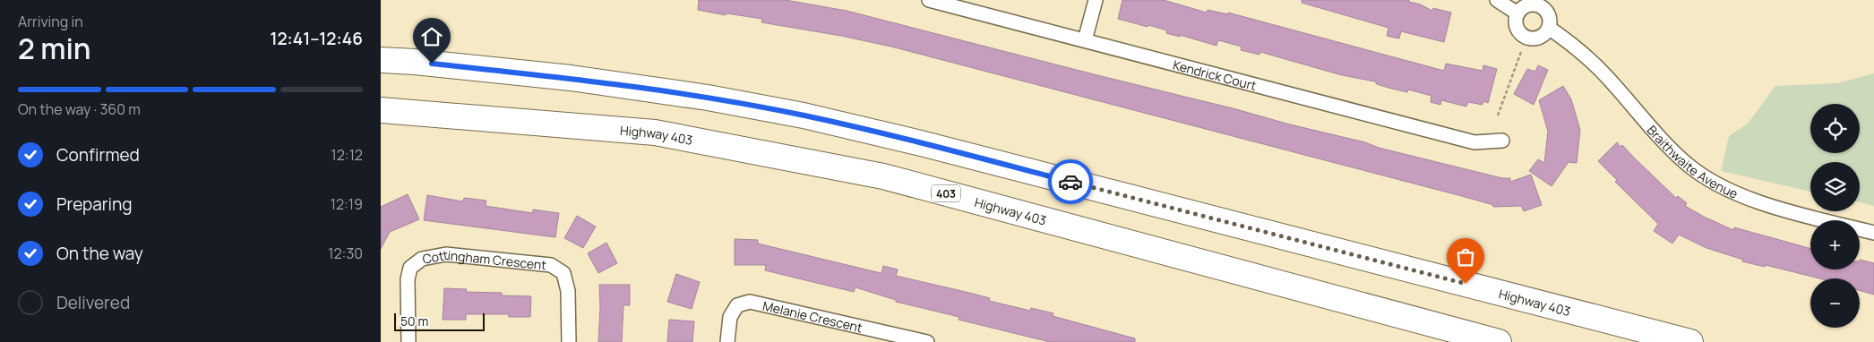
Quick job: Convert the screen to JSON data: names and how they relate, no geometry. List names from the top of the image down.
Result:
{
  "streets": {
    "highway": ["Highway 403", "403"],
    "street": [
      "Kendrick Court",
      "Braithwaite Avenue",
      "Cottingham Crescent",
      "Melanie Crescent"
    ]
  },
  "scale_bar": "50 m",
  "page": {
    "heading": ["2 min", "Arriving in", "12:41–12:46"],
    "bar": "On the way · 360 m",
    "map_buttons": ["+", "−"],
    "list": [
      ["Confirmed", "12:12"],
      ["Preparing", "12:19"],
      ["On the way", "12:30"],
      "Delivered"
    ],
    "scale": "50 m"
  }
}
